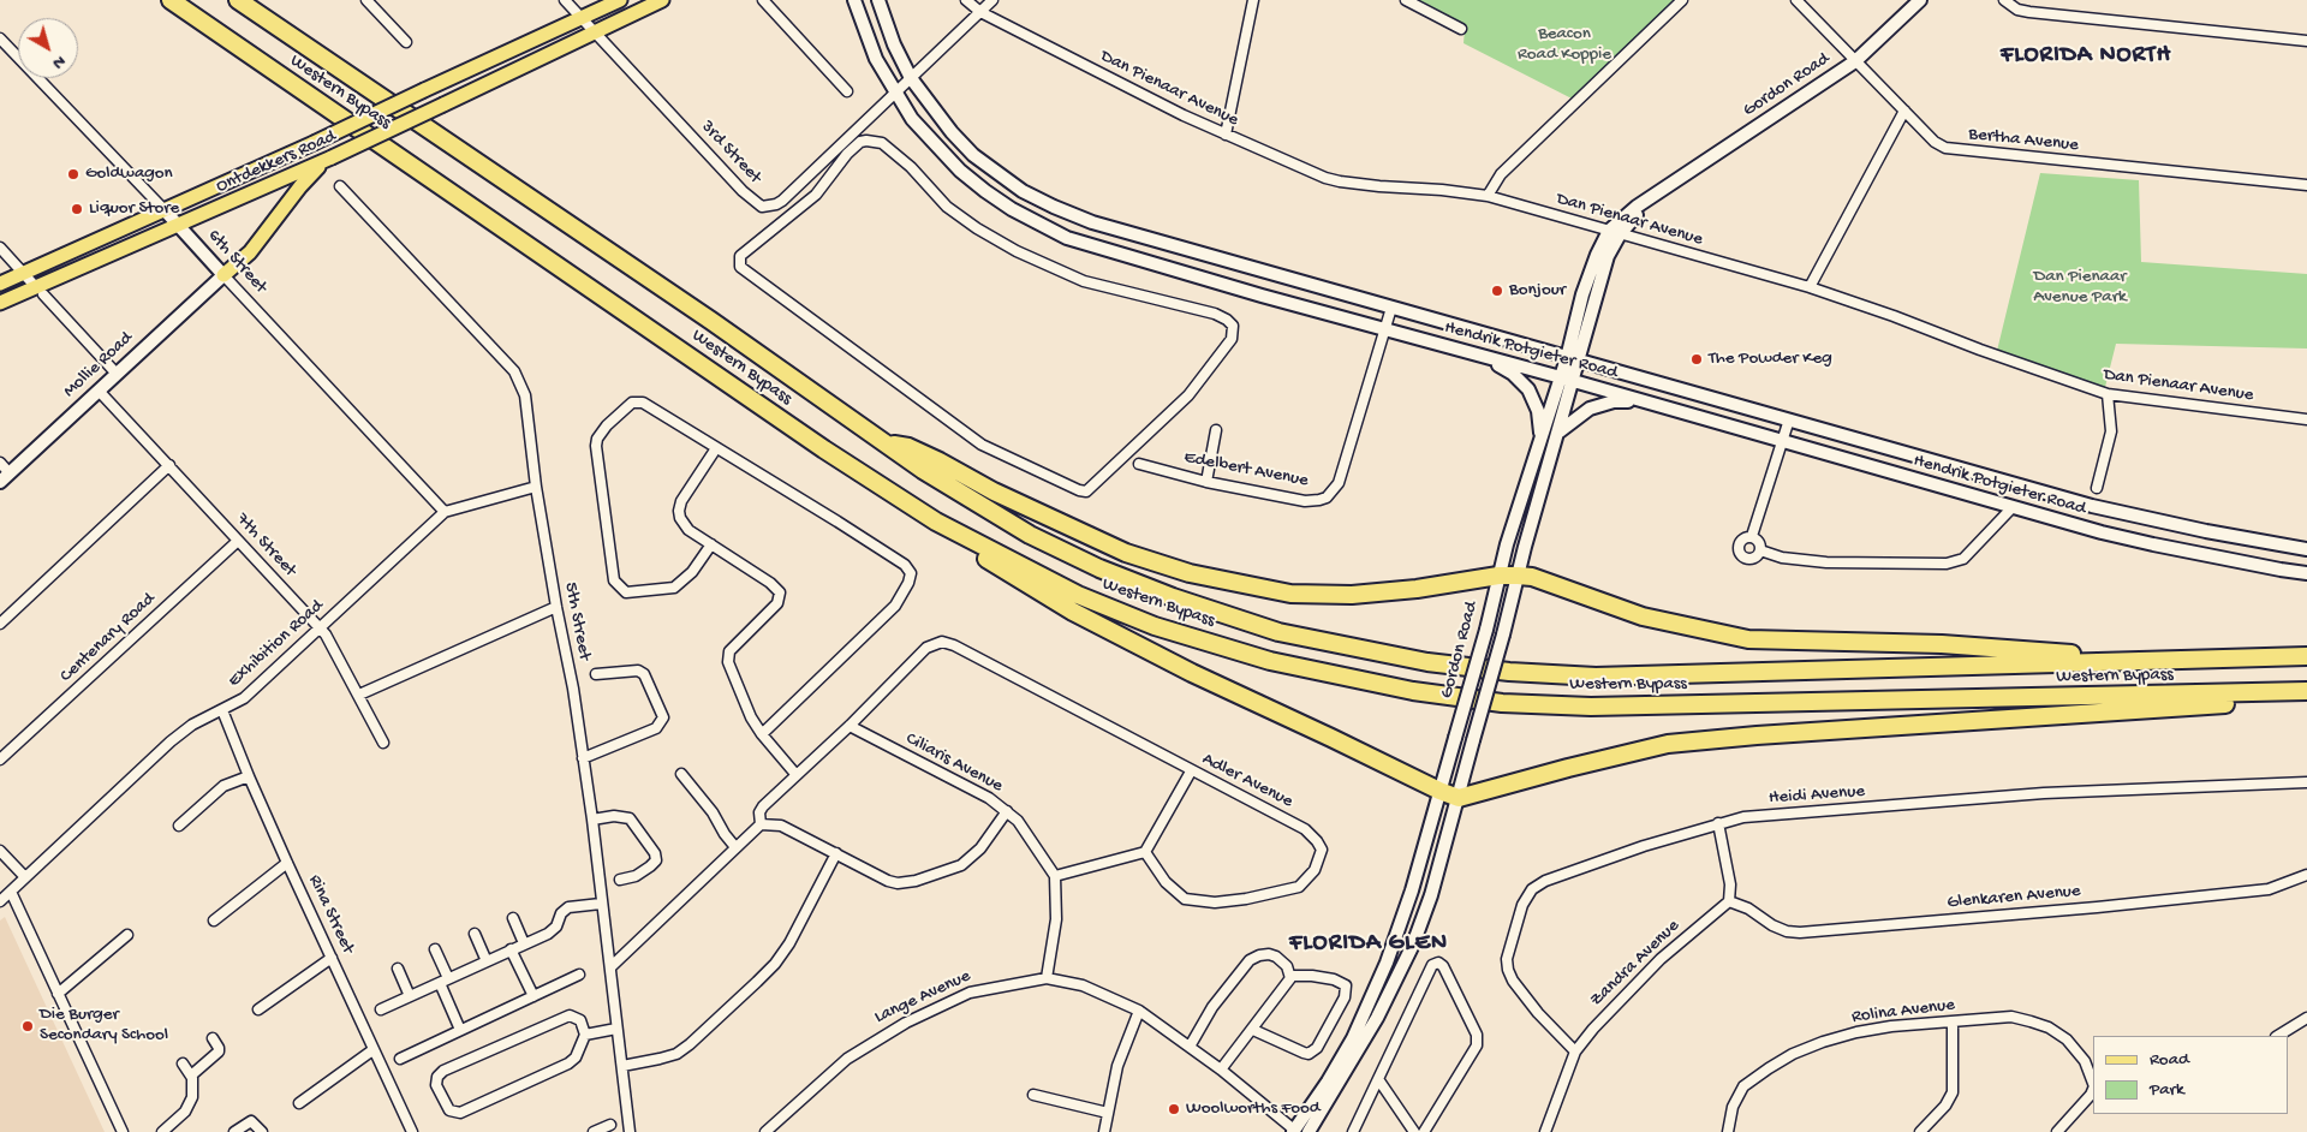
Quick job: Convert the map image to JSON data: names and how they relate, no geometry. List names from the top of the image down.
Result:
{
  "streets": {
    "highway": ["Western Bypass"],
    "main road": [
      "Gordon Road",
      "Ontdekkers Road",
      "6th Street",
      "Hendrik Potgieter Road",
      "Mollie Road"
    ],
    "street": [
      "Dan Pienaar Avenue",
      "Bertha Avenue",
      "3rd Street",
      "Edelbert Avenue",
      "7th Street",
      "5th Street",
      "Centenary Road",
      "Exhibition Road",
      "Ciliaris Avenue",
      "Adler Avenue",
      "Heidi Avenue",
      "Glenkaren Avenue",
      "Rina Street",
      "Zandra Avenue",
      "Lange Avenue",
      "Rolina Avenue"
    ]
  },
  "crossings": [
    ["Gordon Road", "Dan Pienaar Avenue"],
    ["Gordon Road", "Bertha Avenue"],
    ["Gordon Road", "Hendrik Potgieter Road"],
    ["Gordon Road", "Lange Avenue"],
    ["Dan Pienaar Avenue", "3rd Street"],
    ["3rd Street", "Ontdekkers Road"],
    ["3rd Street", "Hendrik Potgieter Road"],
    ["Ontdekkers Road", "6th Street"],
    ["6th Street", "Mollie Road"],
    ["6th Street", "Exhibition Road"],
    ["Hendrik Potgieter Road", "Edelbert Avenue"],
    ["Mollie Road", "7th Street"],
    ["7th Street", "Centenary Road"],
    ["7th Street", "Exhibition Road"],
    ["5th Street", "Exhibition Road"],
    ["Exhibition Road", "Rina Street"],
    ["Ciliaris Avenue", "Adler Avenue"],
    ["Heidi Avenue", "Zandra Avenue"],
    ["Glenkaren Avenue", "Zandra Avenue"]
  ],
  "districts": ["FLORIDA NORTH", "FLORIDA GLEN"],
  "parks": ["Beacon Road Koppie", "Dan Pienaar Avenue Park"],
  "places": [
    "Goldwagon",
    "Liquor Store",
    "Bonjour",
    "The Powder Keg",
    "Die Burger Secondary School",
    "Woolworths Food"
  ],
  "legend": ["Road", "Park"],
  "north": "bottom right"
}
